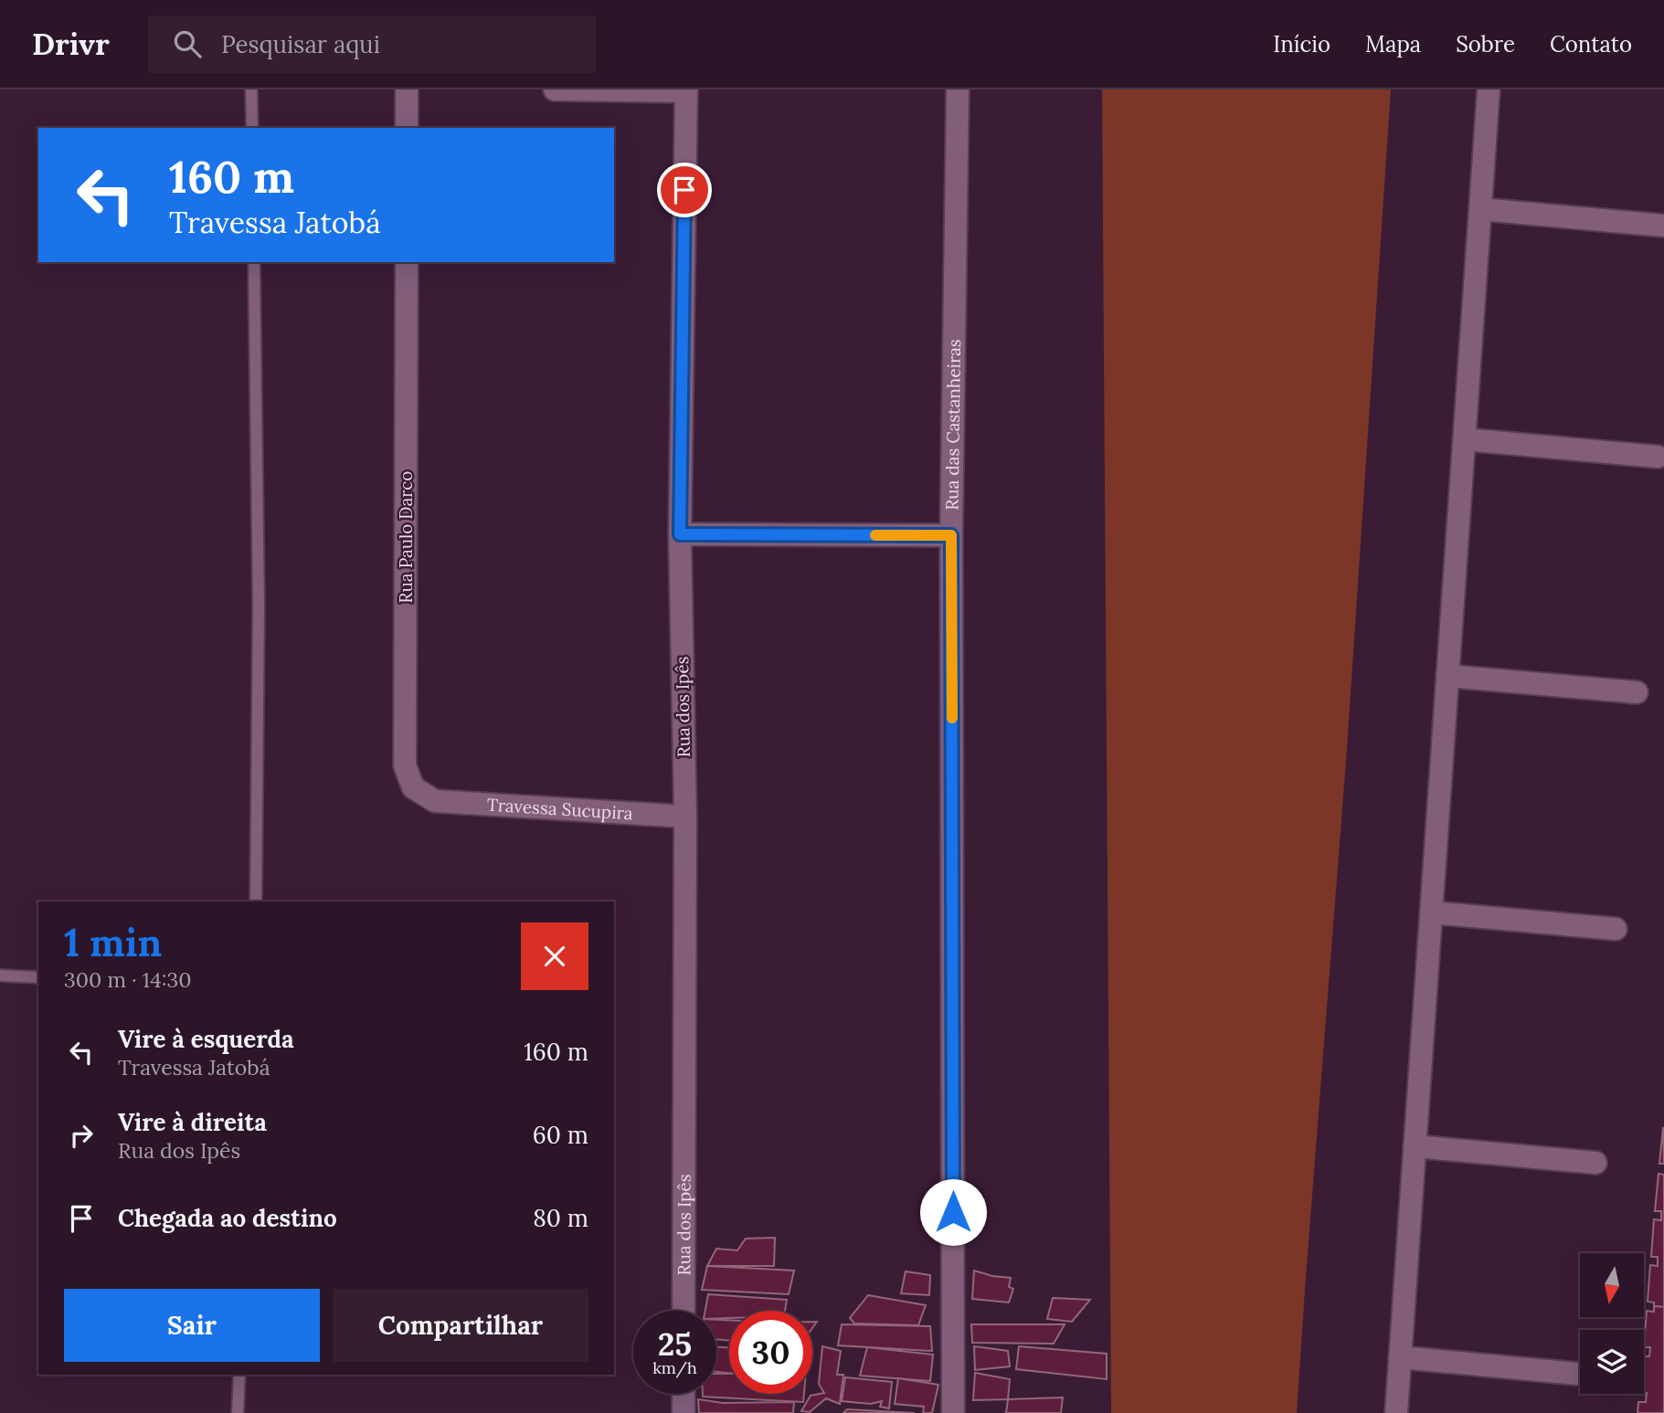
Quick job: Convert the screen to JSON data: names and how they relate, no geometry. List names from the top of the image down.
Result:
{
  "streets": {
    "street": [
      "Rua das Castanheiras",
      "Rua Paulo Darco",
      "Rua dos Ipês",
      "Travessa Sucupira"
    ]
  },
  "crossings": [
    ["Rua Paulo Darco", "Travessa Sucupira"],
    ["Rua dos Ipês", "Travessa Sucupira"]
  ],
  "north": "bottom",
  "page": {
    "header": "Drivr",
    "search": "Pesquisar aqui",
    "nav": [
      "Início",
      "Mapa",
      "Sobre",
      "Contato"
    ],
    "turn": ["160 m", "Travessa Jatobá"],
    "heading": ["1 min", "300 m · 14:30"],
    "list": [
      {
        "name": "Vire à esquerda",
        "note": "Travessa Jatobá",
        "value": "160 m"
      },
      {
        "name": "Vire à direita",
        "note": "Rua dos Ipês",
        "value": "60 m"
      },
      {
        "name": "Chegada ao destino",
        "value": "80 m"
      }
    ],
    "buttons": ["Sair", "Compartilhar"],
    "speed": "25 km/h",
    "limit": "30"
  }
}
